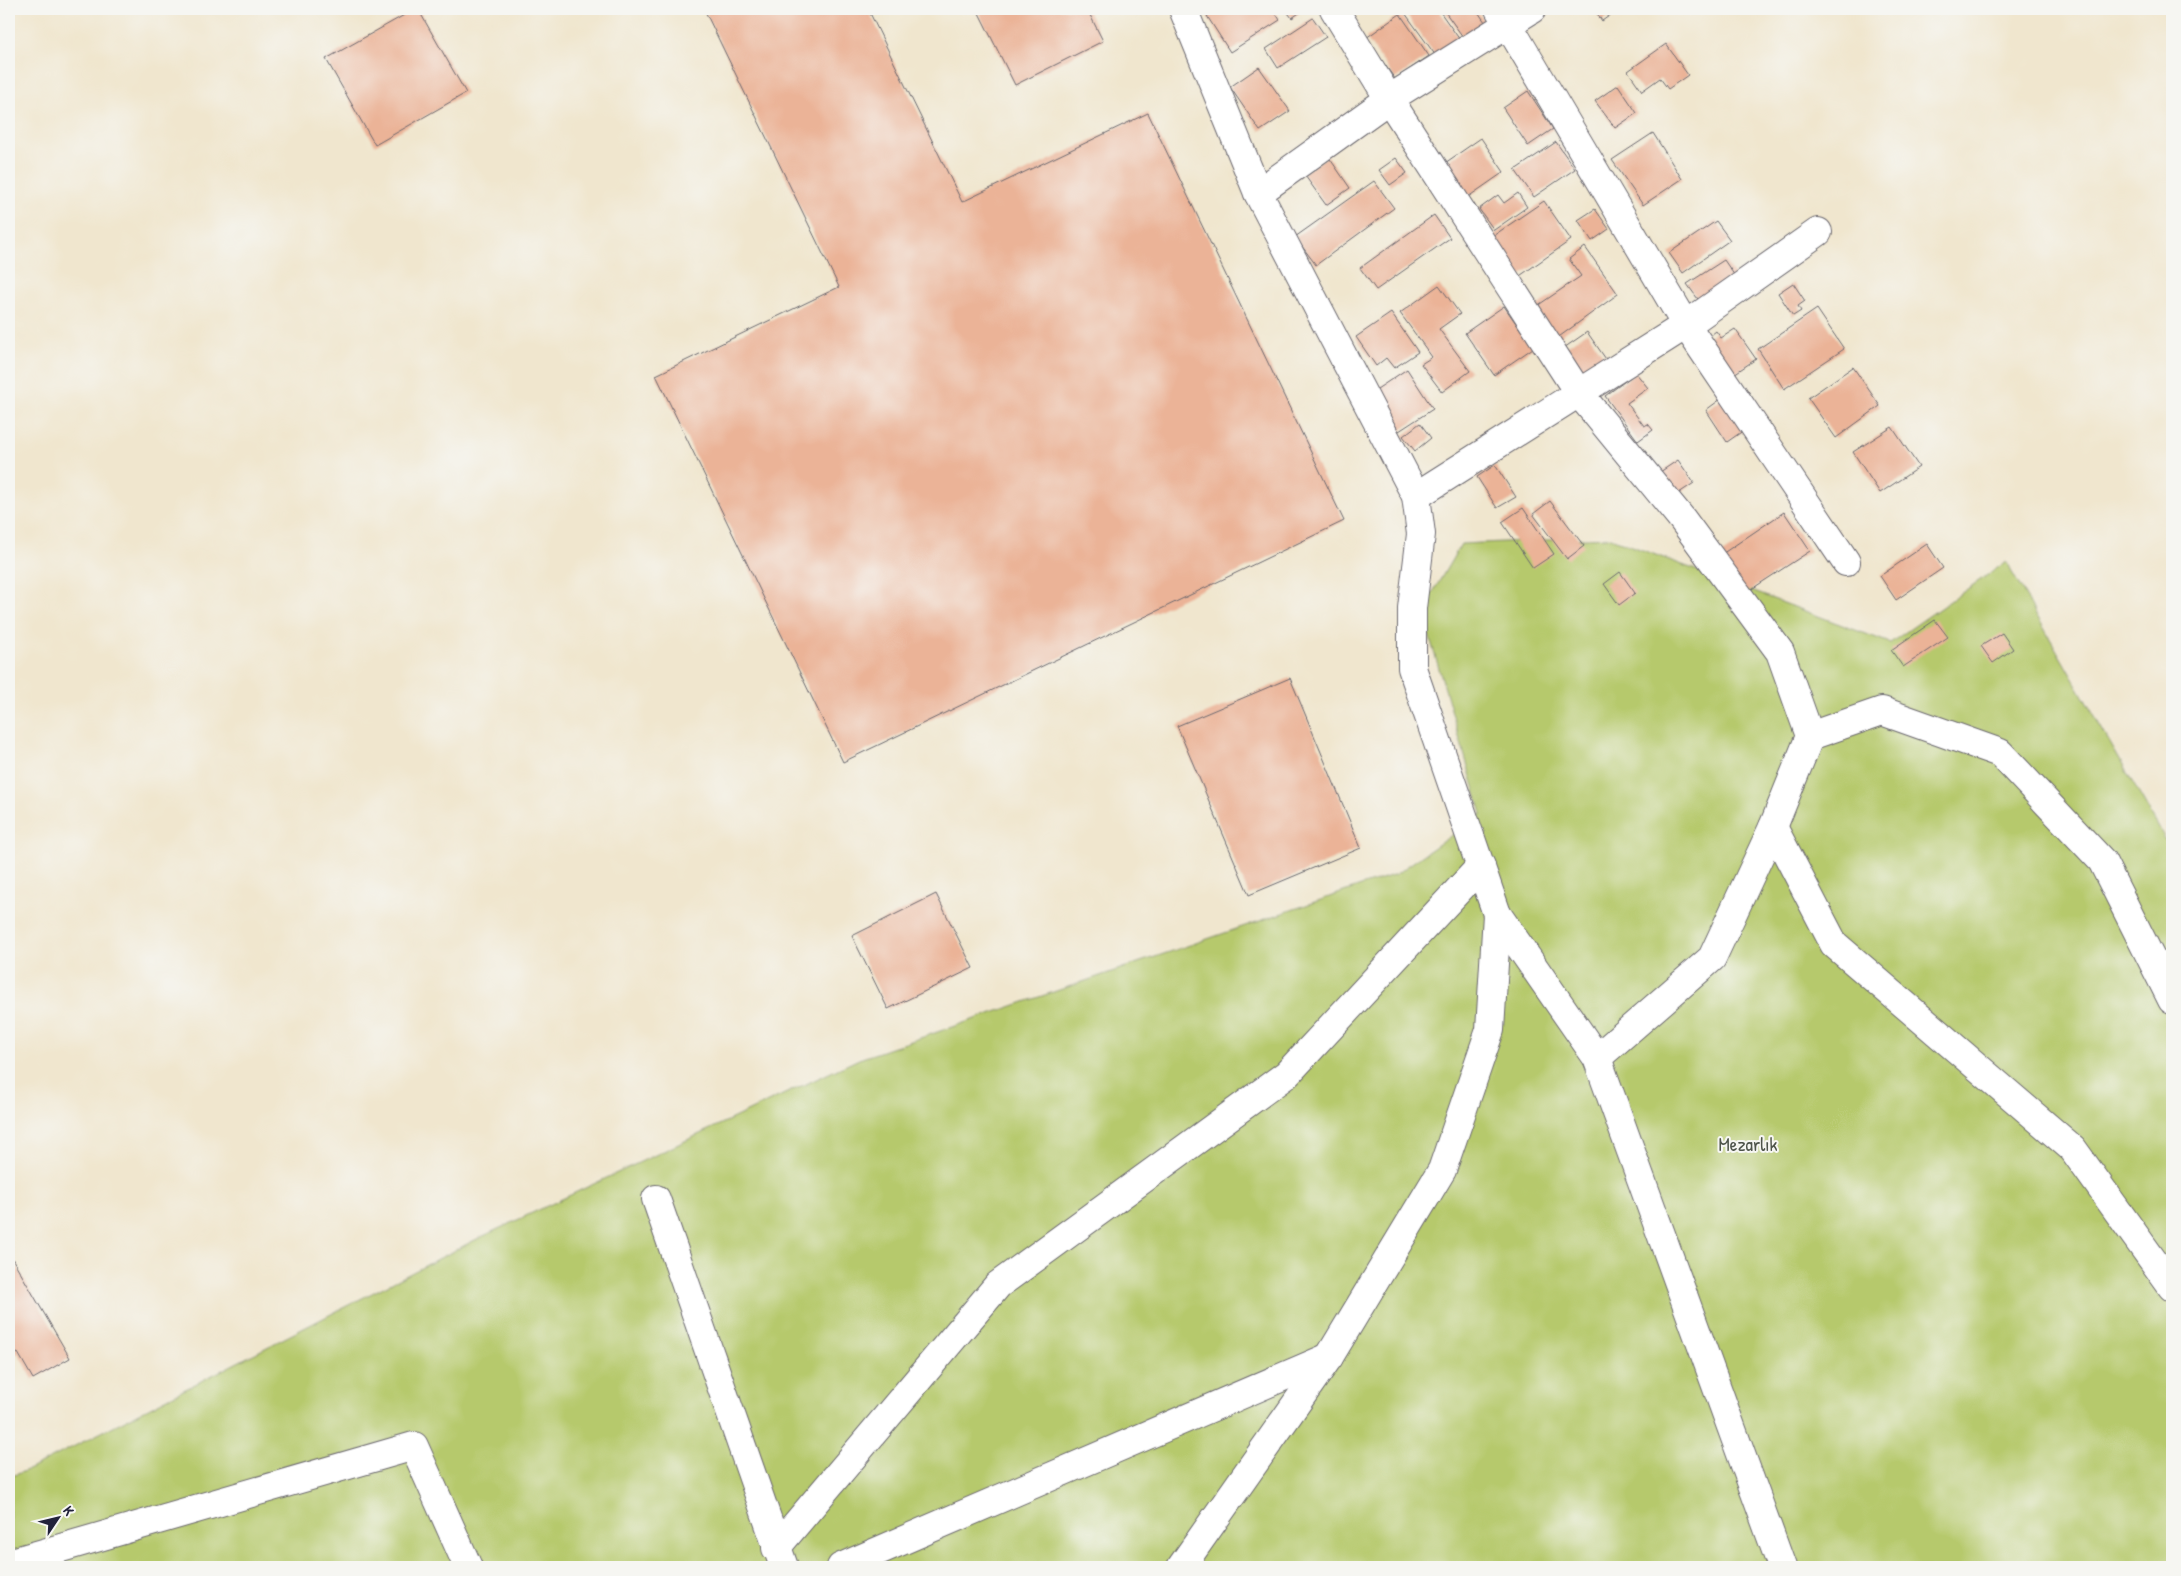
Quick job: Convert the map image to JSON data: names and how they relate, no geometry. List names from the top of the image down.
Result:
{
  "parks": ["Mezarlık"],
  "north": "top right"
}
